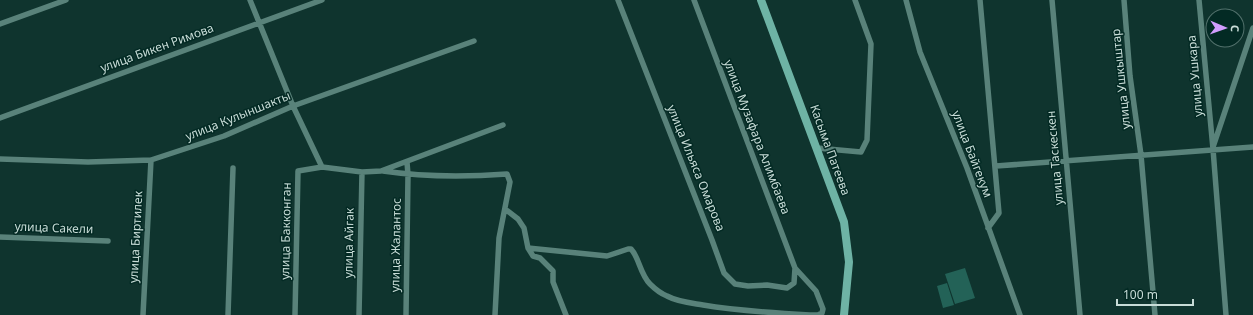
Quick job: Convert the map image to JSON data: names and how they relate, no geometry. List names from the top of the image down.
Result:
{
  "streets": {
    "main road": ["Касыма Патеева"],
    "street": [
      "улица Бикен Римова",
      "улица Ушкара",
      "улица Ушкыштар",
      "улица Кулыншакты",
      "улица Музафара Алимбаева",
      "улица Байгекум",
      "улица Таскескен",
      "улица Ильяса Омарова",
      "улица Сакели",
      "улица Бакконган",
      "улица Биртилек",
      "улица Айгак",
      "улица Жалантос"
    ]
  },
  "crossings": [
    ["улица Кулыншакты", "улица Биртилек"],
    ["улица Музафара Алимбаева", "улица Ильяса Омарова"]
  ],
  "scale_bar": "100 m",
  "north": "right"
}
